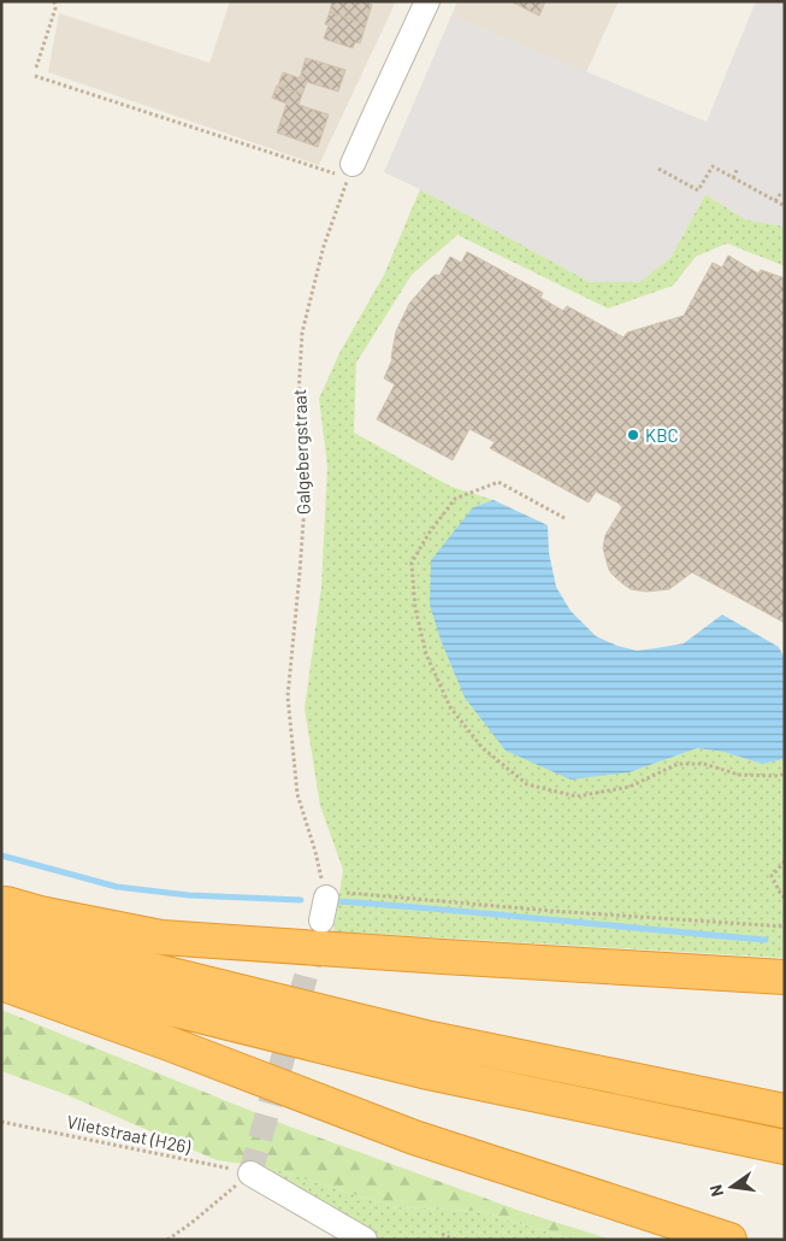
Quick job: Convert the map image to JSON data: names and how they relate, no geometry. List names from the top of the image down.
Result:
{
  "streets": {
    "path": ["Galgebergstraat", "Vlietstraat (H26)"]
  },
  "places": ["KBC"],
  "north": "left"
}
